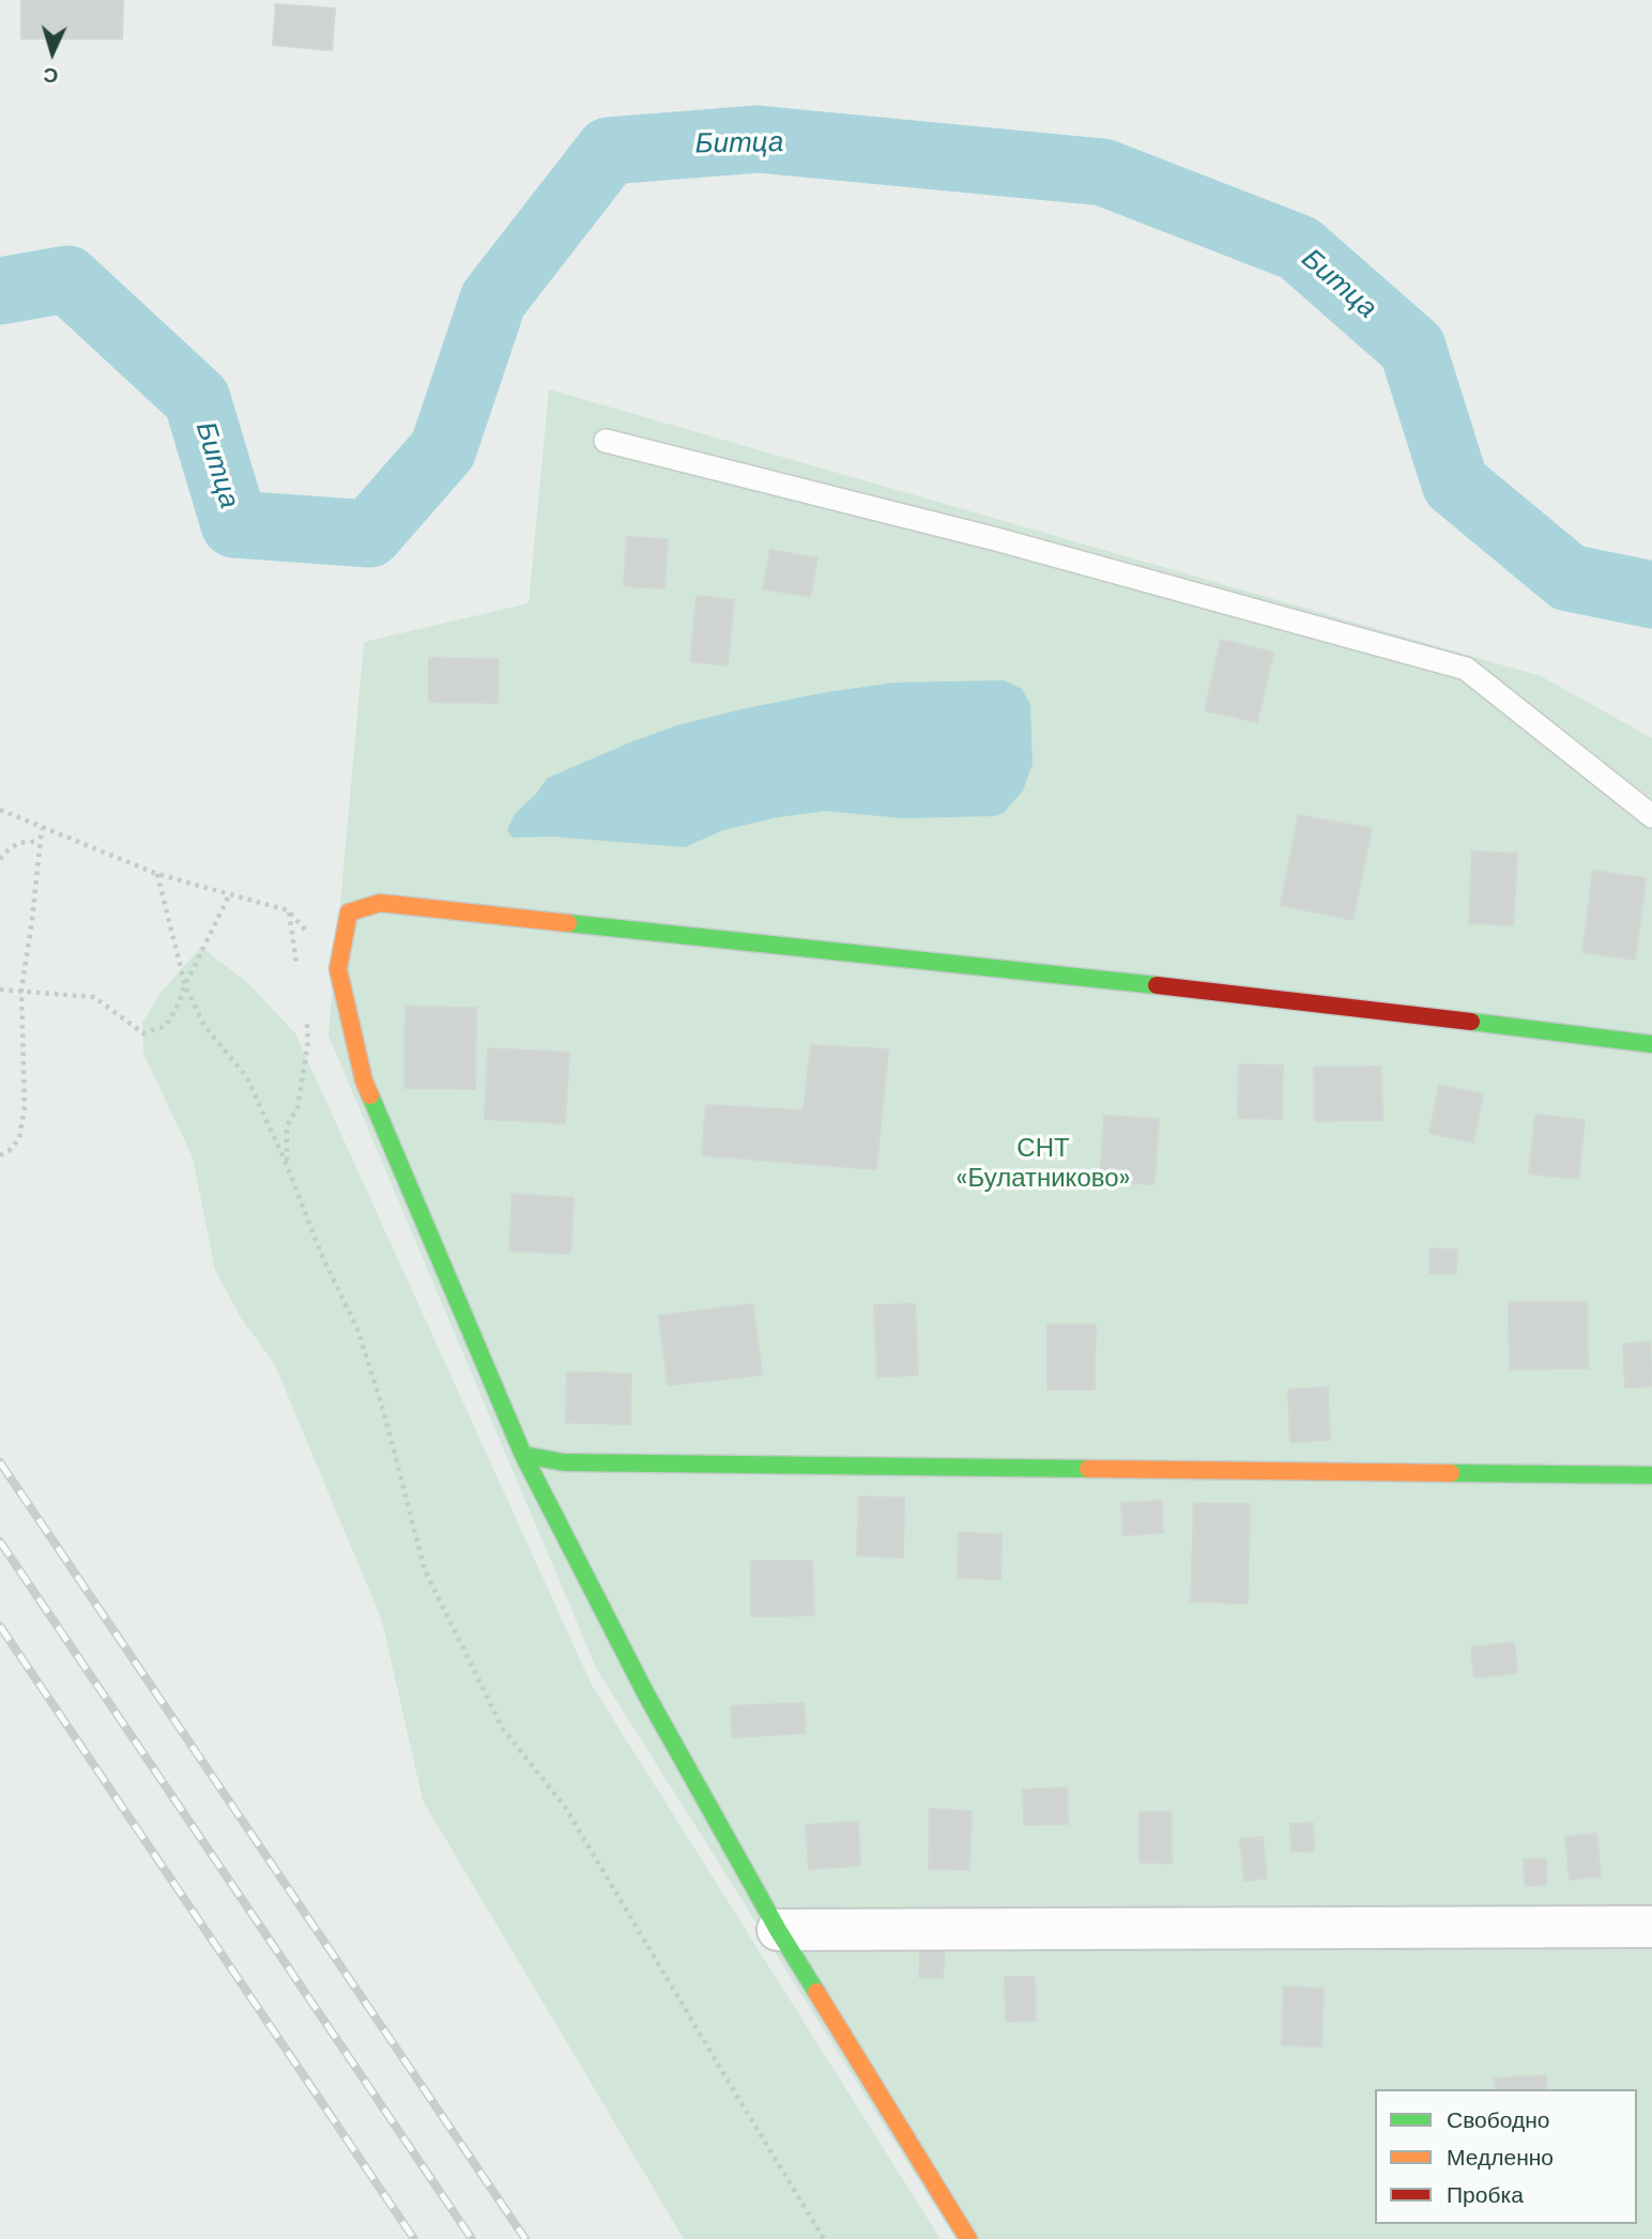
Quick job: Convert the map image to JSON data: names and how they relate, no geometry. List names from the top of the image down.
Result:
{
  "water": ["Битца"],
  "parks": ["СНТ «Булатниково»"],
  "legend": ["Свободно", "Медленно", "Пробка"],
  "north": "bottom"
}
